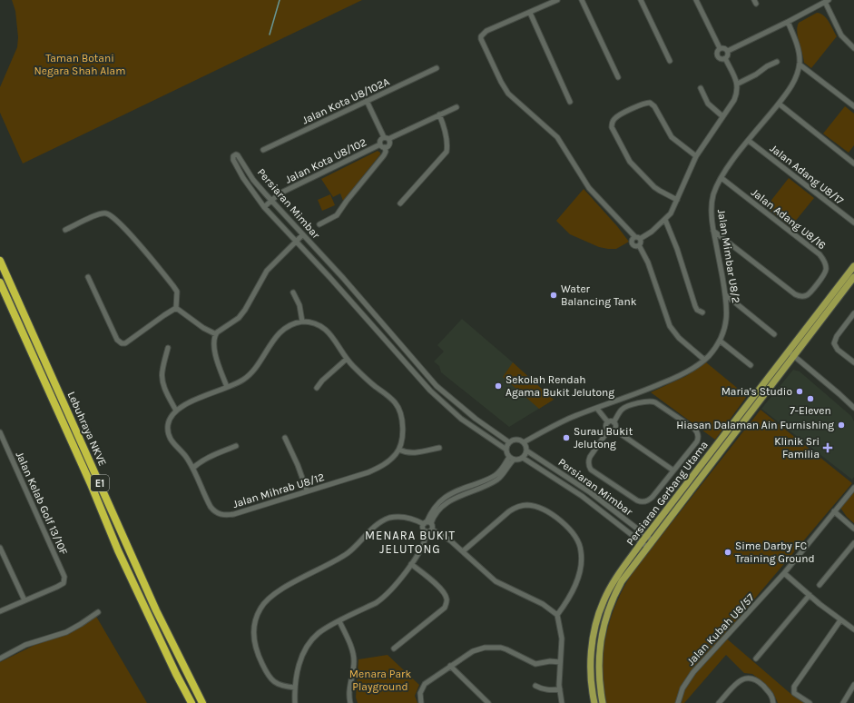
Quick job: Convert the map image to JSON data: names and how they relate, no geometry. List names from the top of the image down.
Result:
{
  "streets": {
    "highway": ["Lebuhraya NKVE", "E1"],
    "main road": ["Persiaran Gerbang Utama"],
    "street": [
      "Jalan Kota U8/102A",
      "Jalan Kota U8/102",
      "Jalan Adang U8/17",
      "Persiaran Mimbar",
      "Jalan Adang U8/16",
      "Jalan Mimbar U8/2",
      "Jalan Mihrab U8/12",
      "Jalan Kelab Golf 13/10F",
      "Jalan Kubah U8/57"
    ]
  },
  "crossings": [
    ["Jalan Kota U8/102", "Persiaran Mimbar"],
    ["Jalan Adang U8/17", "Jalan Mimbar U8/2"],
    ["Persiaran Mimbar", "Jalan Mimbar U8/2"],
    ["Persiaran Mimbar", "Persiaran Gerbang Utama"],
    ["Jalan Adang U8/16", "Jalan Mimbar U8/2"]
  ],
  "districts": ["MENARA BUKIT JELUTONG"],
  "parks": ["Taman Botani Negara Shah Alam", "Menara Park Playground"],
  "places": {
    "other": [
      "Water Balancing Tank",
      "Sekolah Rendah Agama Bukit Jelutong",
      "Maria's Studio",
      "7-Eleven",
      "Hiasan Dalaman Ain Furnishing",
      "Surau Bukit Jelutong",
      "Sime Darby FC Training Ground"
    ],
    "health": ["Klinik Sri Familia"]
  }
}
